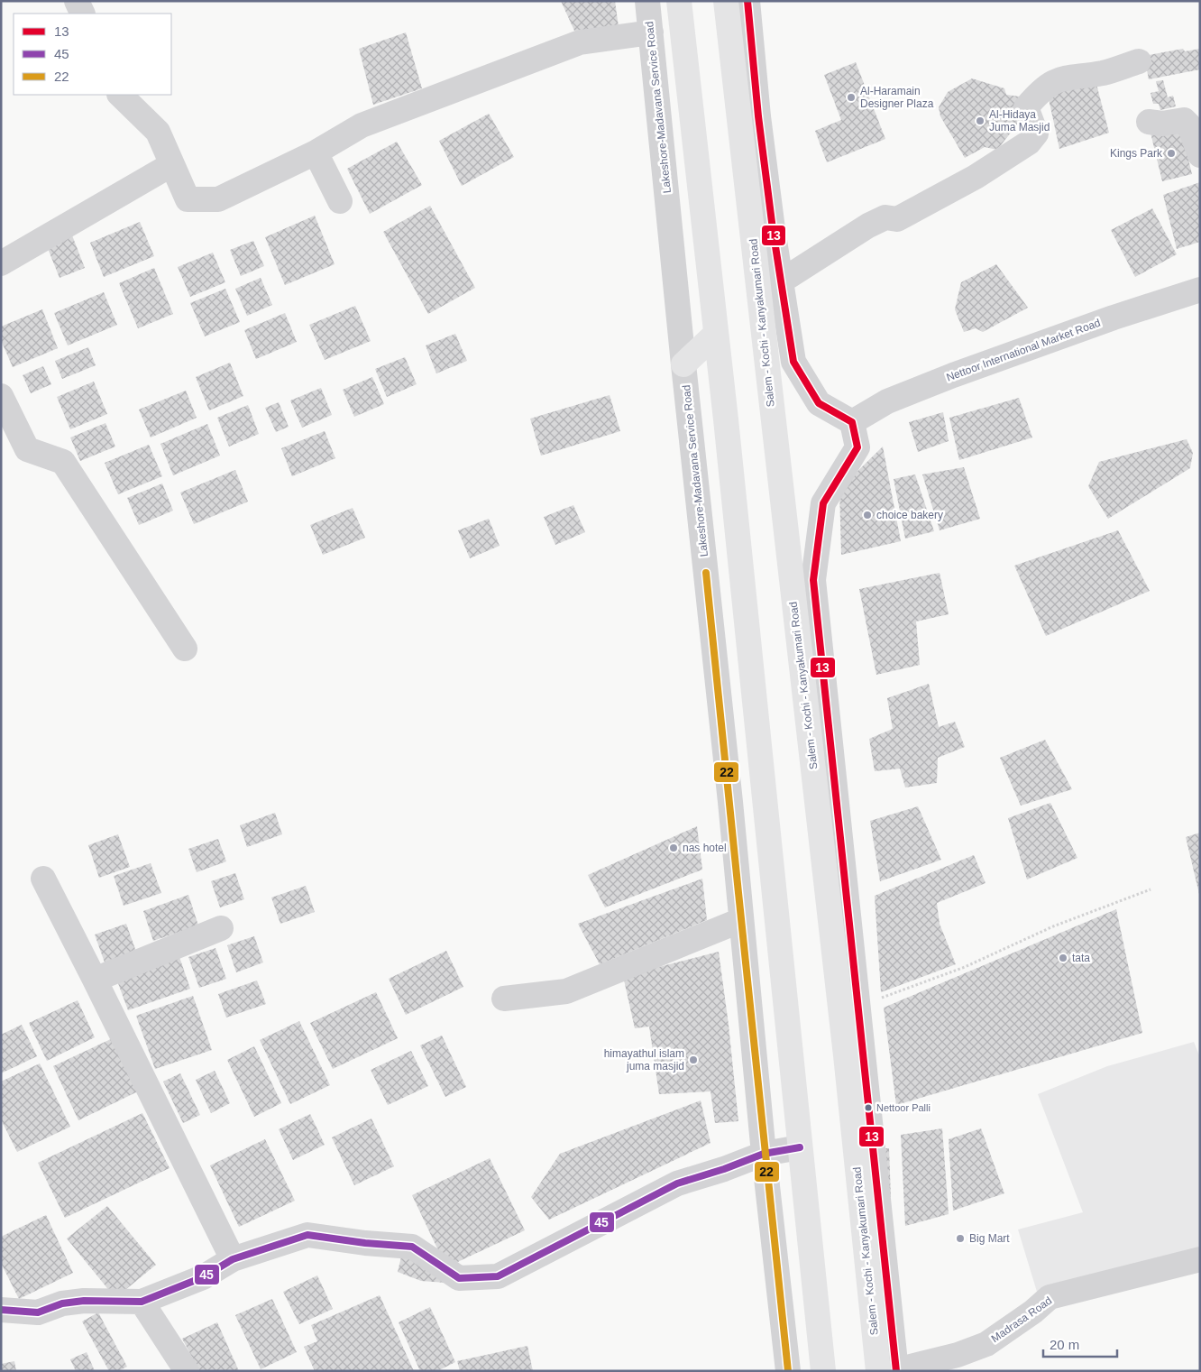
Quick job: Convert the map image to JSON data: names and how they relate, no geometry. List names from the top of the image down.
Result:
{
  "streets": {
    "highway": ["Salem - Kochi - Kanyakumari Road"],
    "street": ["Lakeshore-Madavana Service Road", "Nettoor International Market Road", "Madrasa Road"]
  },
  "crossings": [
    ["Salem - Kochi - Kanyakumari Road", "Madrasa Road"]
  ],
  "places": [
    "Al-Haramain Designer Plaza",
    "Al-Hidaya Juma Masjid",
    "Kings Park",
    "choice bakery",
    "nas hotel",
    "tata",
    "himayathul islam juma masjid",
    "Nettoor Palli",
    "Big Mart"
  ],
  "lines": ["transit line 13", "transit line 22", "transit line 45"],
  "legend": ["13", "45", "22"],
  "scale_bar": "20 m"
}
